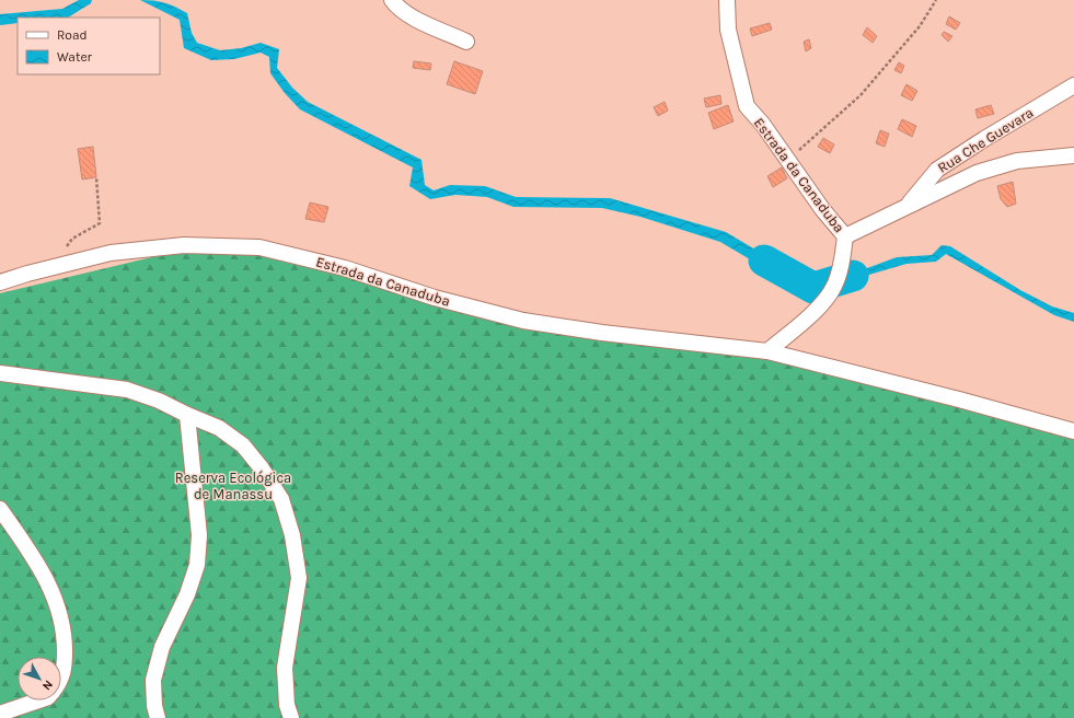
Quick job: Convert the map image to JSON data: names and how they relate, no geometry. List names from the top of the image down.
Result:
{
  "streets": {
    "street": ["Rua Che Guevara", "Estrada da Canaduba"]
  },
  "parks": ["Reserva Ecológica de Manassu"],
  "legend": ["Road", "Water"],
  "north": "bottom right"
}
